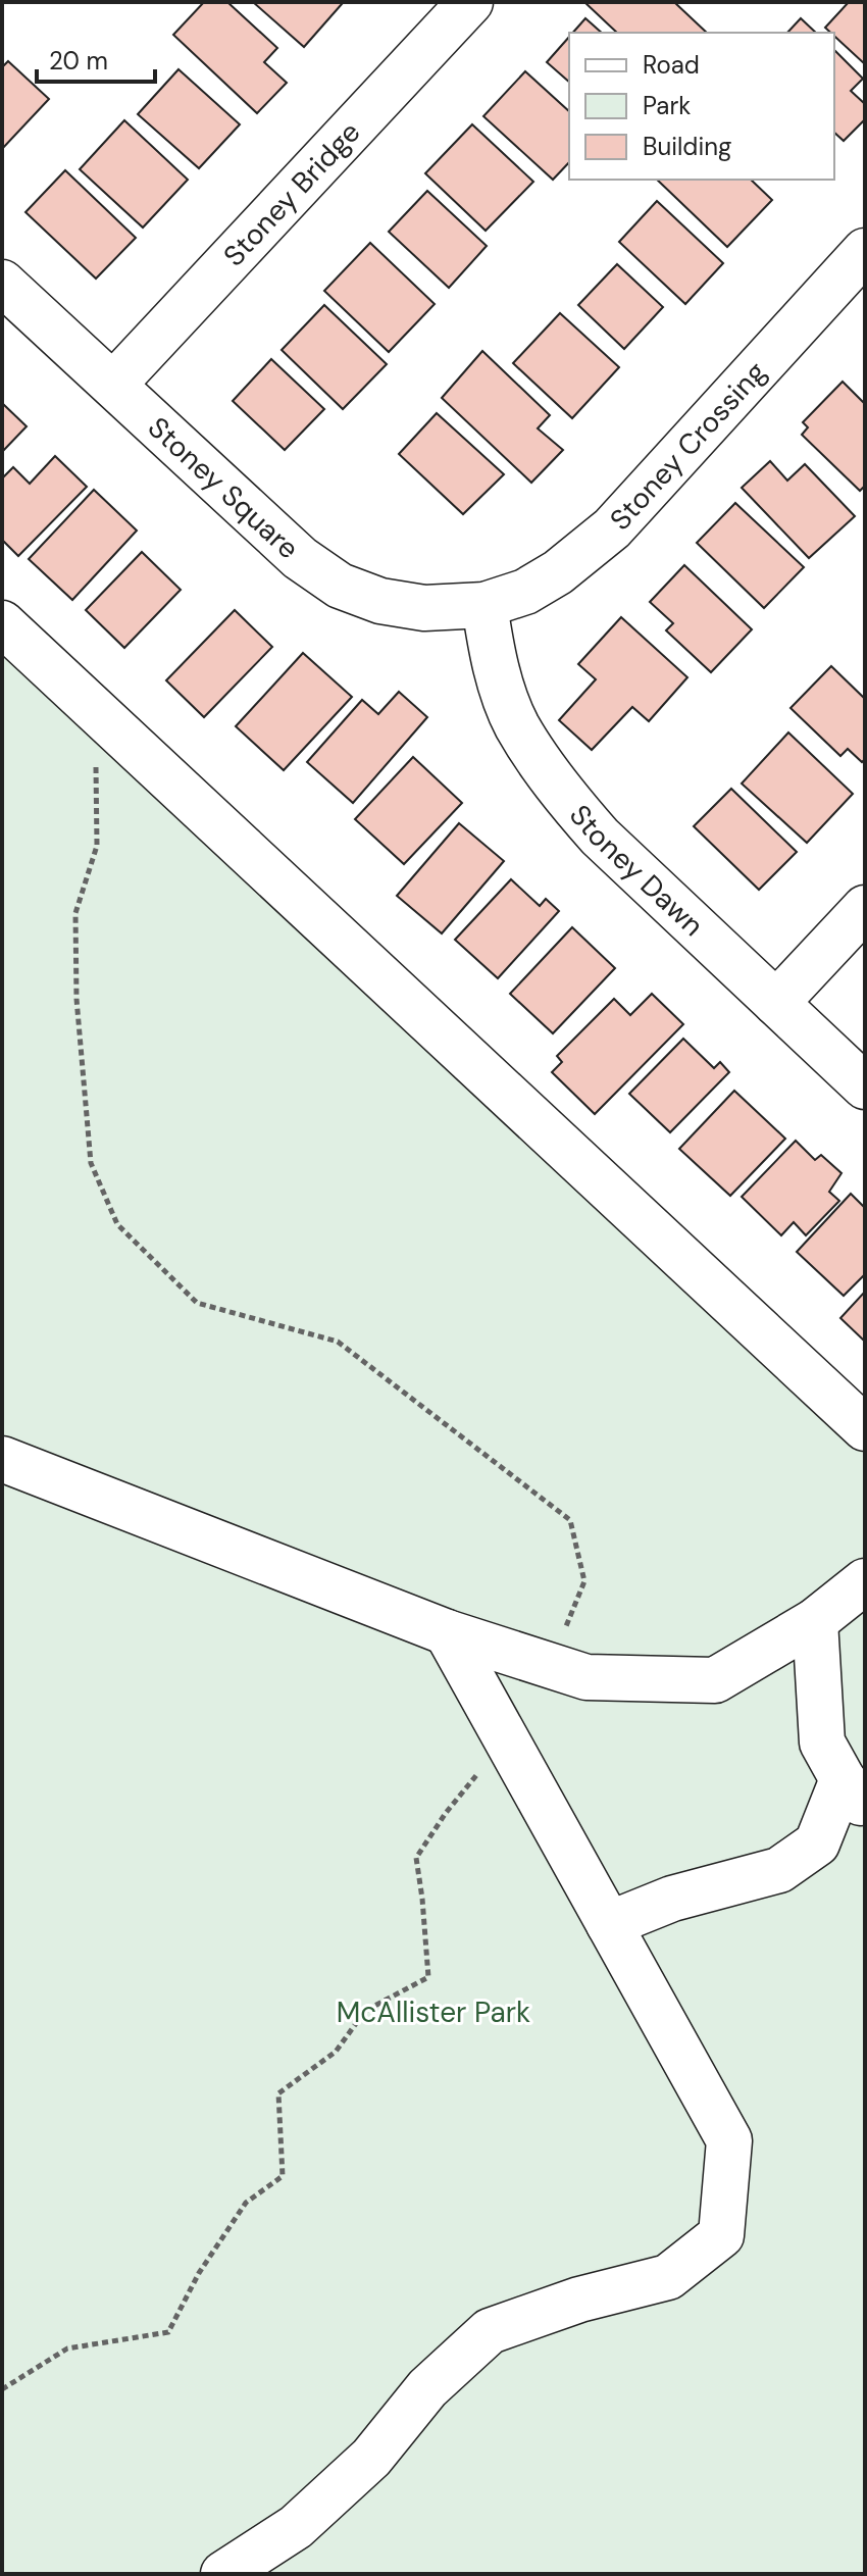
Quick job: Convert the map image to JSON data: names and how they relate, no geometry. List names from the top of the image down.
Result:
{
  "streets": {
    "street": [
      "Stoney Bridge",
      "Stoney Crossing",
      "Stoney Square",
      "Stoney Dawn"
    ]
  },
  "crossings": [
    ["Stoney Bridge", "Stoney Square"],
    ["Stoney Crossing", "Stoney Square"],
    ["Stoney Crossing", "Stoney Dawn"],
    ["Stoney Square", "Stoney Dawn"]
  ],
  "parks": ["McAllister Park"],
  "legend": ["Road", "Park", "Building"],
  "scale_bar": "20 m"
}
